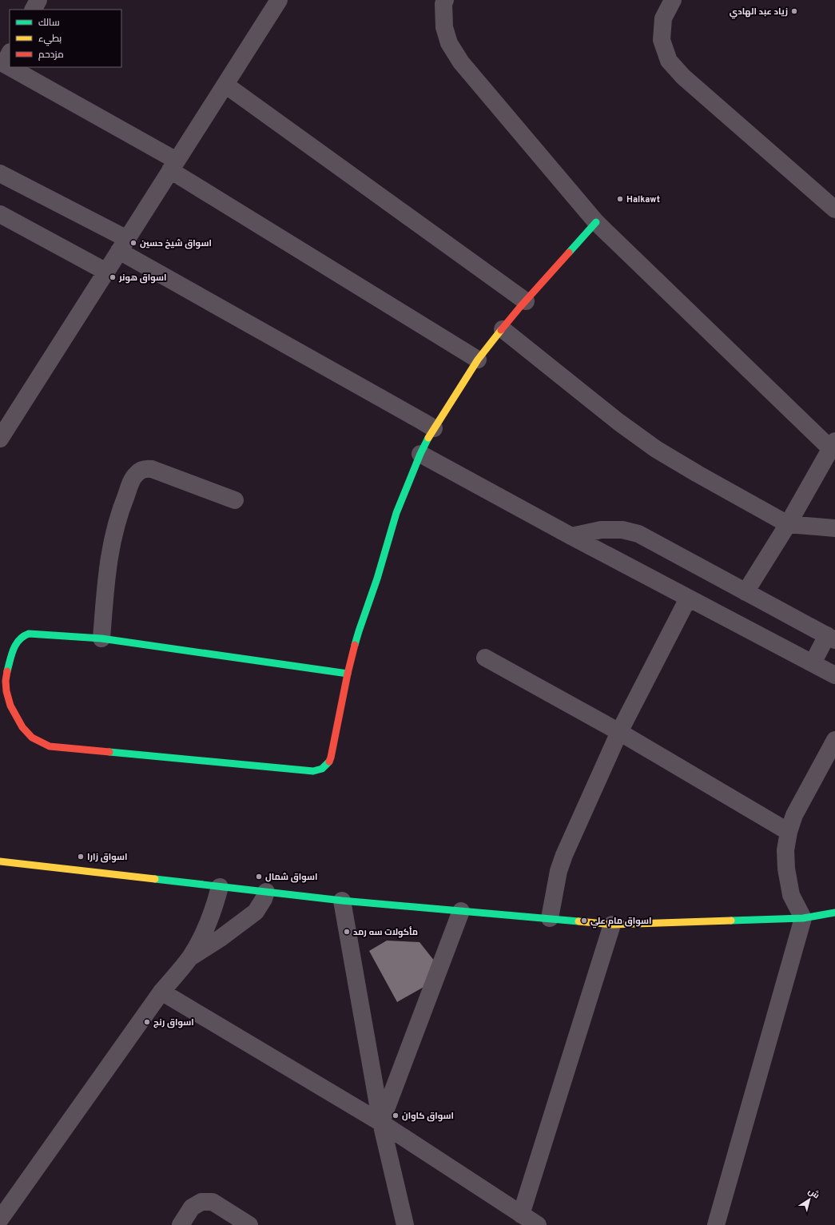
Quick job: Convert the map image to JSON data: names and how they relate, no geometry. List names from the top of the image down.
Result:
{
  "places": [
    "زياد عبد الهادي",
    "Halkawt",
    "اسواق شيخ حسين",
    "اسواق هونر",
    "اسواق زارا",
    "اسواق شمال",
    "اسواق مام علي",
    "مأكولات سه رمد",
    "اسواق رنج",
    "اسواق كاوان"
  ],
  "legend": ["سالك", "بطيء", "مزدحم"],
  "north": "top right"
}
